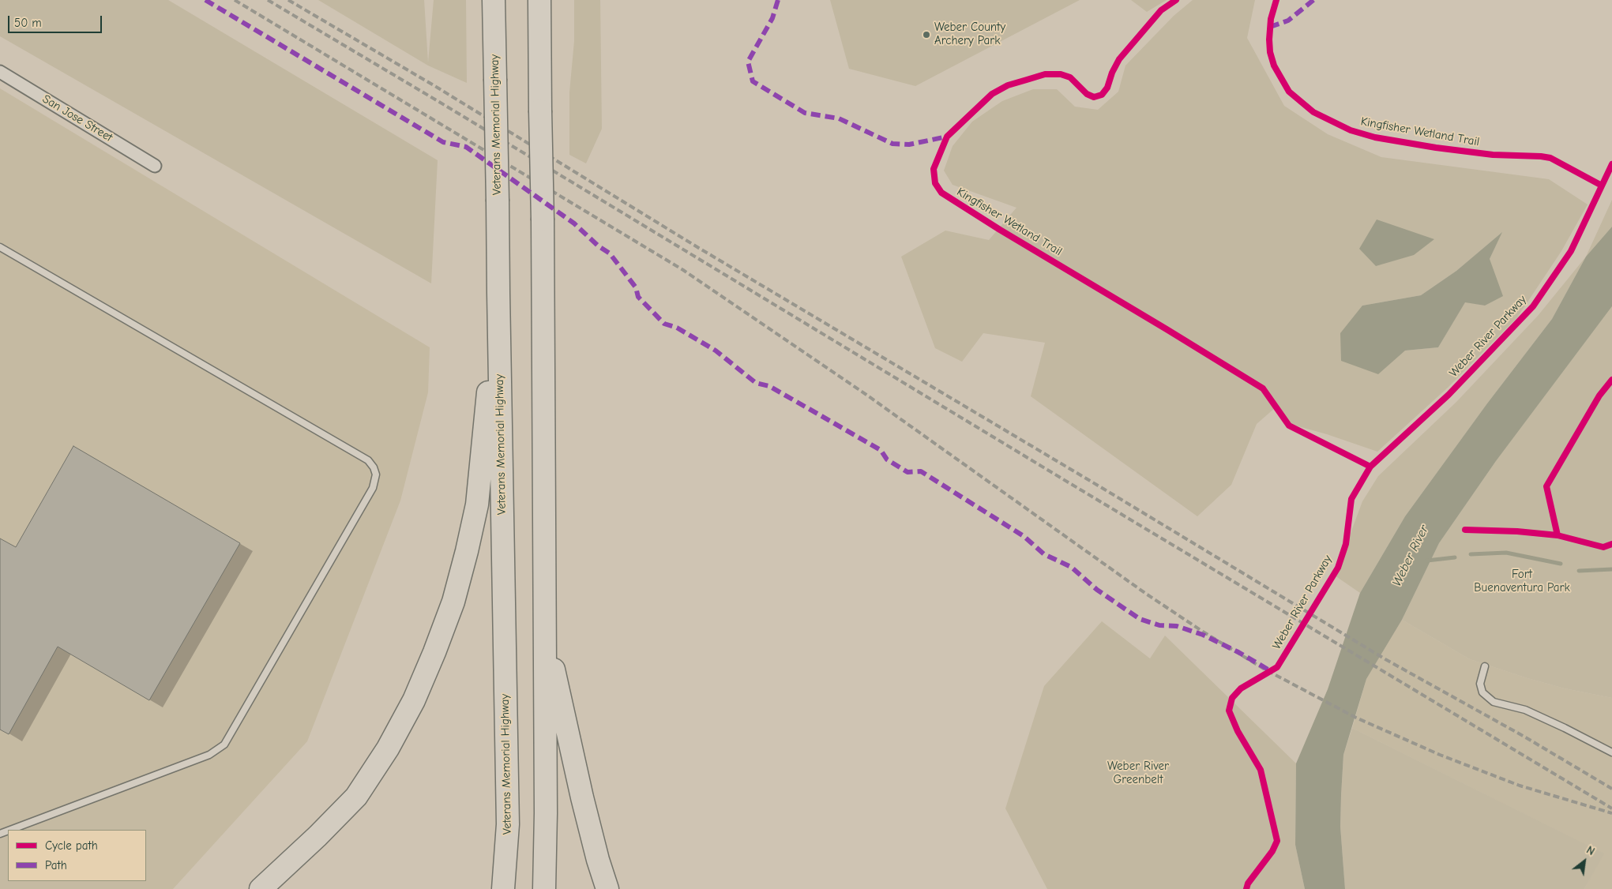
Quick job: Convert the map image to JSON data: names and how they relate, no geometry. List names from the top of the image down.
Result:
{
  "streets": {
    "highway": ["Veterans Memorial Highway"],
    "street": ["San Jose Street"],
    "cycle path": ["Kingfisher Wetland Trail", "Weber River Parkway"]
  },
  "water": ["Weber River"],
  "parks": ["Fort Buenaventura Park", "Weber River Greenbelt"],
  "places": ["Weber County Archery Park"],
  "legend": ["Cycle path", "Path"],
  "scale_bar": "50 m",
  "north": "top right"
}
